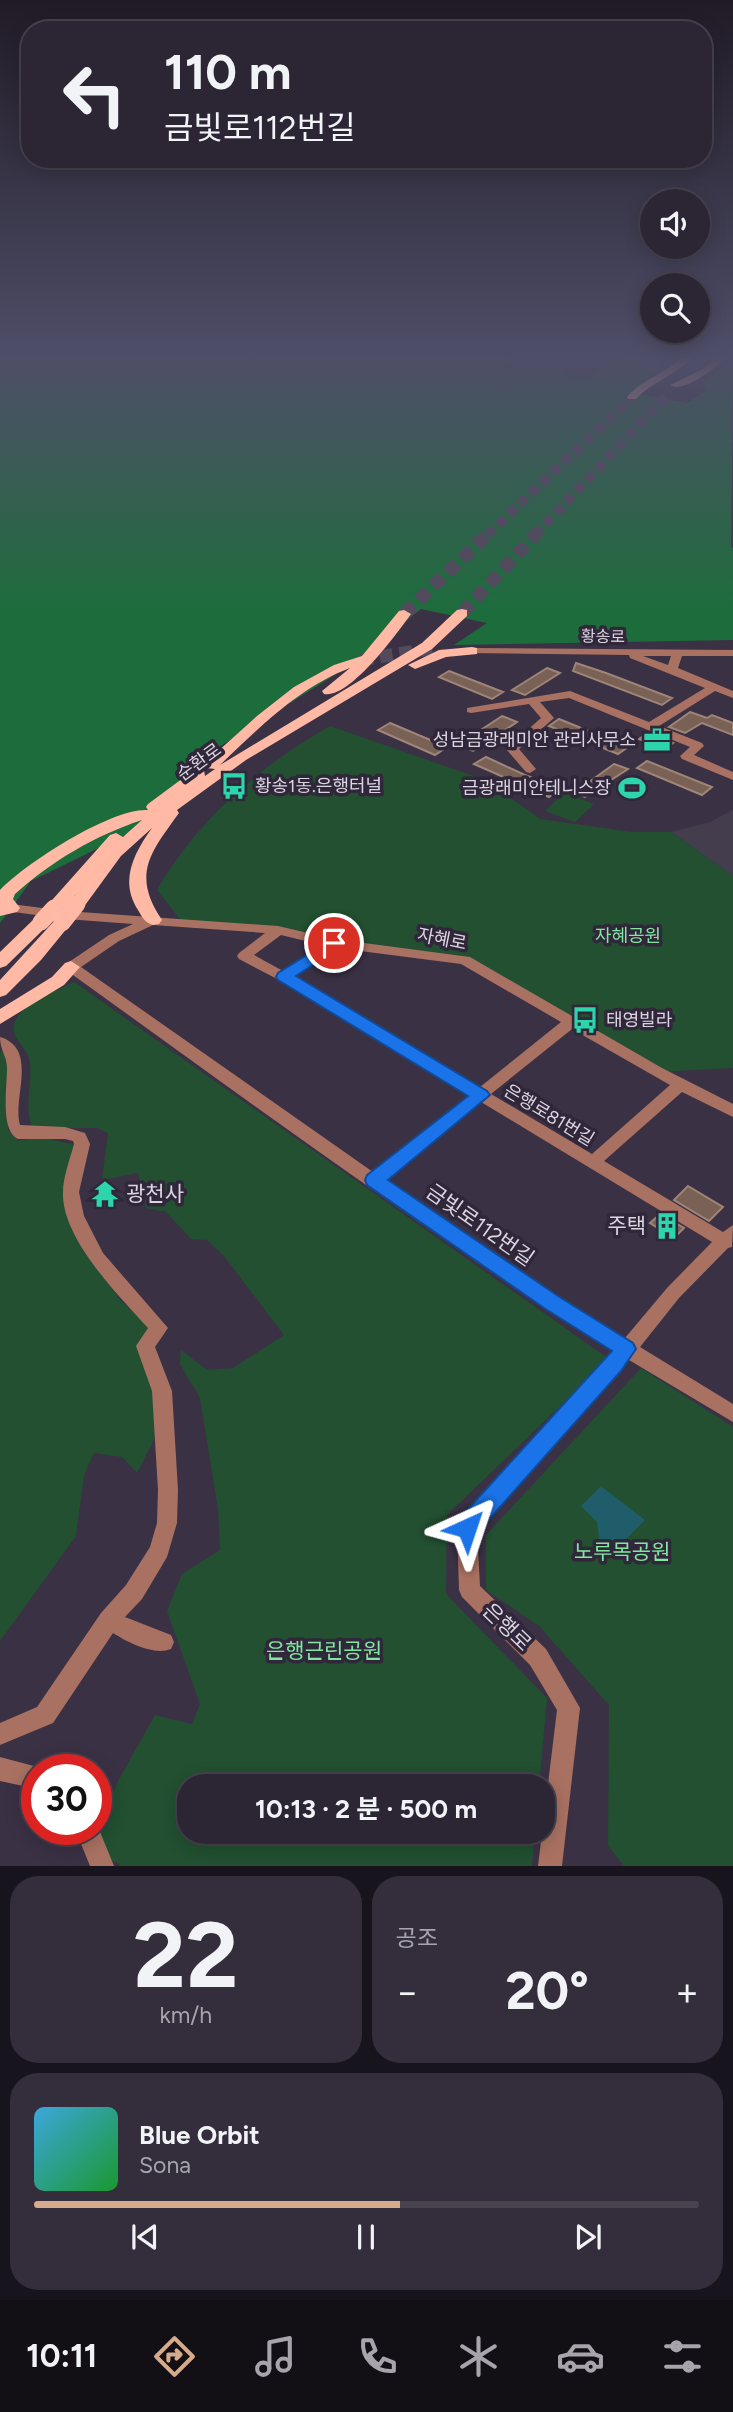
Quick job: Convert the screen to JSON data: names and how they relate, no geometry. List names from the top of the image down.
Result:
{
  "streets": {
    "main road": ["순환로"],
    "street": [
      "황송로",
      "자혜로",
      "은행로81번길",
      "금빛로112번길",
      "은행로"
    ]
  },
  "crossings": [
    ["자혜로", "은행로81번길"],
    ["은행로81번길", "은행로"],
    ["금빛로112번길", "은행로"]
  ],
  "parks": ["자혜공원", "노루목공원", "은행근린공원"],
  "places": {
    "office": ["성남금광래미안 관리사무소"],
    "bus stop": ["황송1동.은행터널", "태영빌라"],
    "sports": ["금광래미안테니스장"],
    "temple": ["광천사"],
    "building": ["주택"]
  },
  "page": {
    "turn": ["110 m", "금빛로112번길"],
    "limit": "30",
    "trip": "10:13 · 2 분 · 500 m",
    "tile": [
      ["22", "km/h"],
      "공조"
    ],
    "heat": ["−", "20°", "+"],
    "song": ["Blue Orbit", "Sona"],
    "tabs": "10:11"
  }
}
